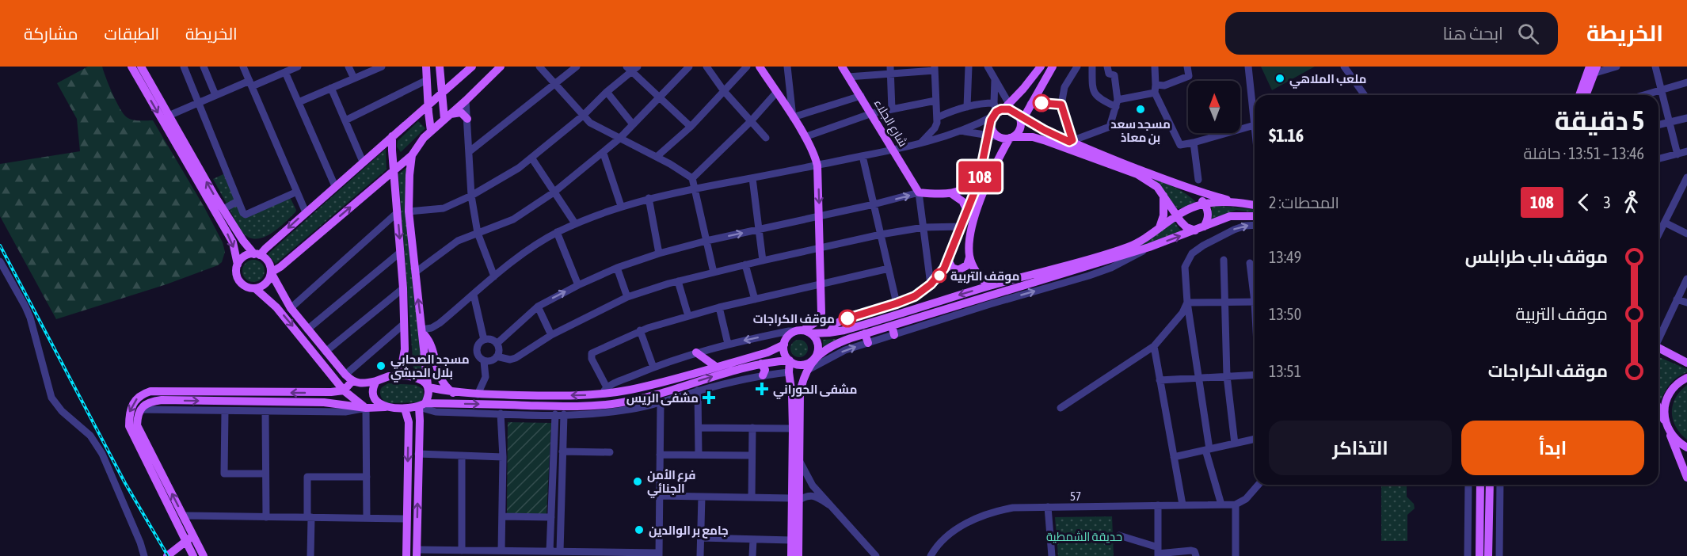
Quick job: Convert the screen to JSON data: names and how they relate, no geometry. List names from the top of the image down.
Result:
{
  "streets": {
    "main road": ["شارع الجلاء"],
    "street": ["57"]
  },
  "parks": ["حديقة الشمطية"],
  "places": {
    "other": [
      "ملعب الملاهي",
      "مسجد سعد بن معاذ",
      "موقف التربية",
      "موقف الكراجات",
      "مسجد الصحابي بلال الحبشي",
      "فرع الأمن الجنائي",
      "جامع بر الوالدين"
    ],
    "health": ["مشفى الحوراني", "مشفى الريس"]
  },
  "lines": ["bus line 108"],
  "north": "top",
  "page": {
    "header": "الخريطة",
    "search": "ابحث هنا",
    "nav": ["الخريطة", "الطبقات", "مشاركة"],
    "on_map": "108",
    "heading": ["5 دقيقة", "13:46 – 13:51 · حافلة", "$1.16"],
    "legs": ["3", "108", "المحطات: 2"],
    "list": [
      {
        "name": "موقف باب طرابلس",
        "value": "13:49"
      },
      {
        "name": "موقف التربية",
        "value": "13:50"
      },
      {
        "name": "موقف الكراجات",
        "value": "13:51"
      }
    ],
    "buttons": ["ابدأ", "التذاكر"]
  }
}
